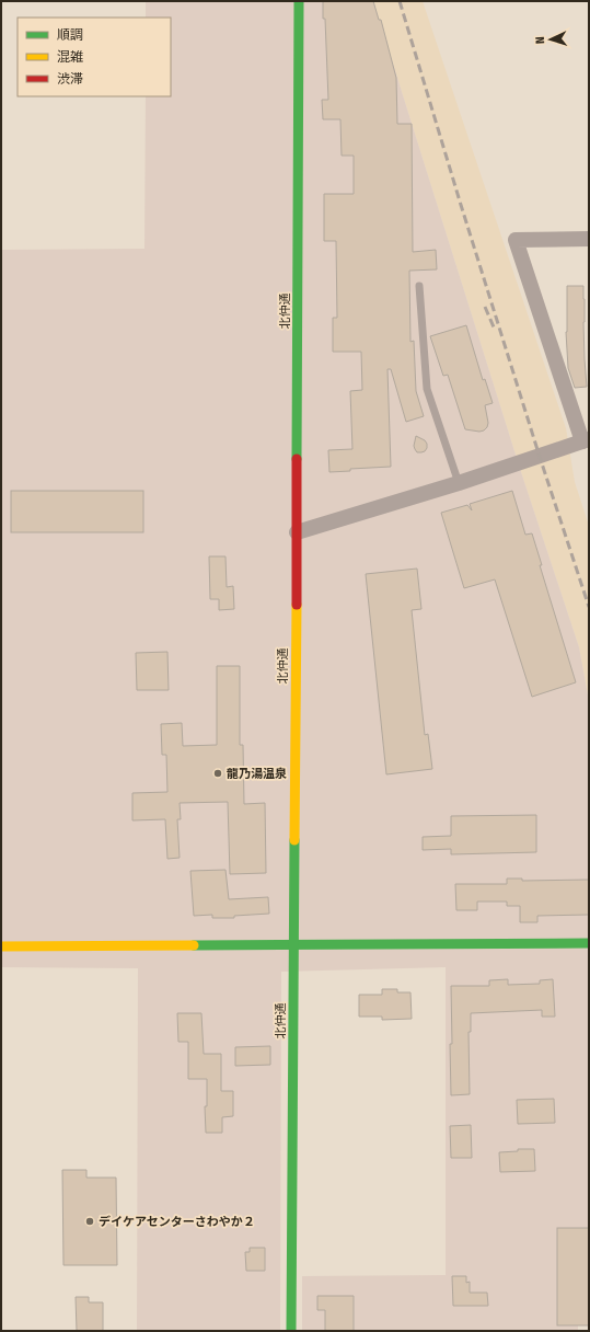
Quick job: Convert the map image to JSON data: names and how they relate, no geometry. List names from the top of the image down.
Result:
{
  "streets": {
    "street": ["北仲通"]
  },
  "places": ["龍乃湯温泉", "デイケアセンターさわやか２"],
  "legend": ["順調", "混雑", "渋滞"],
  "north": "left"
}
